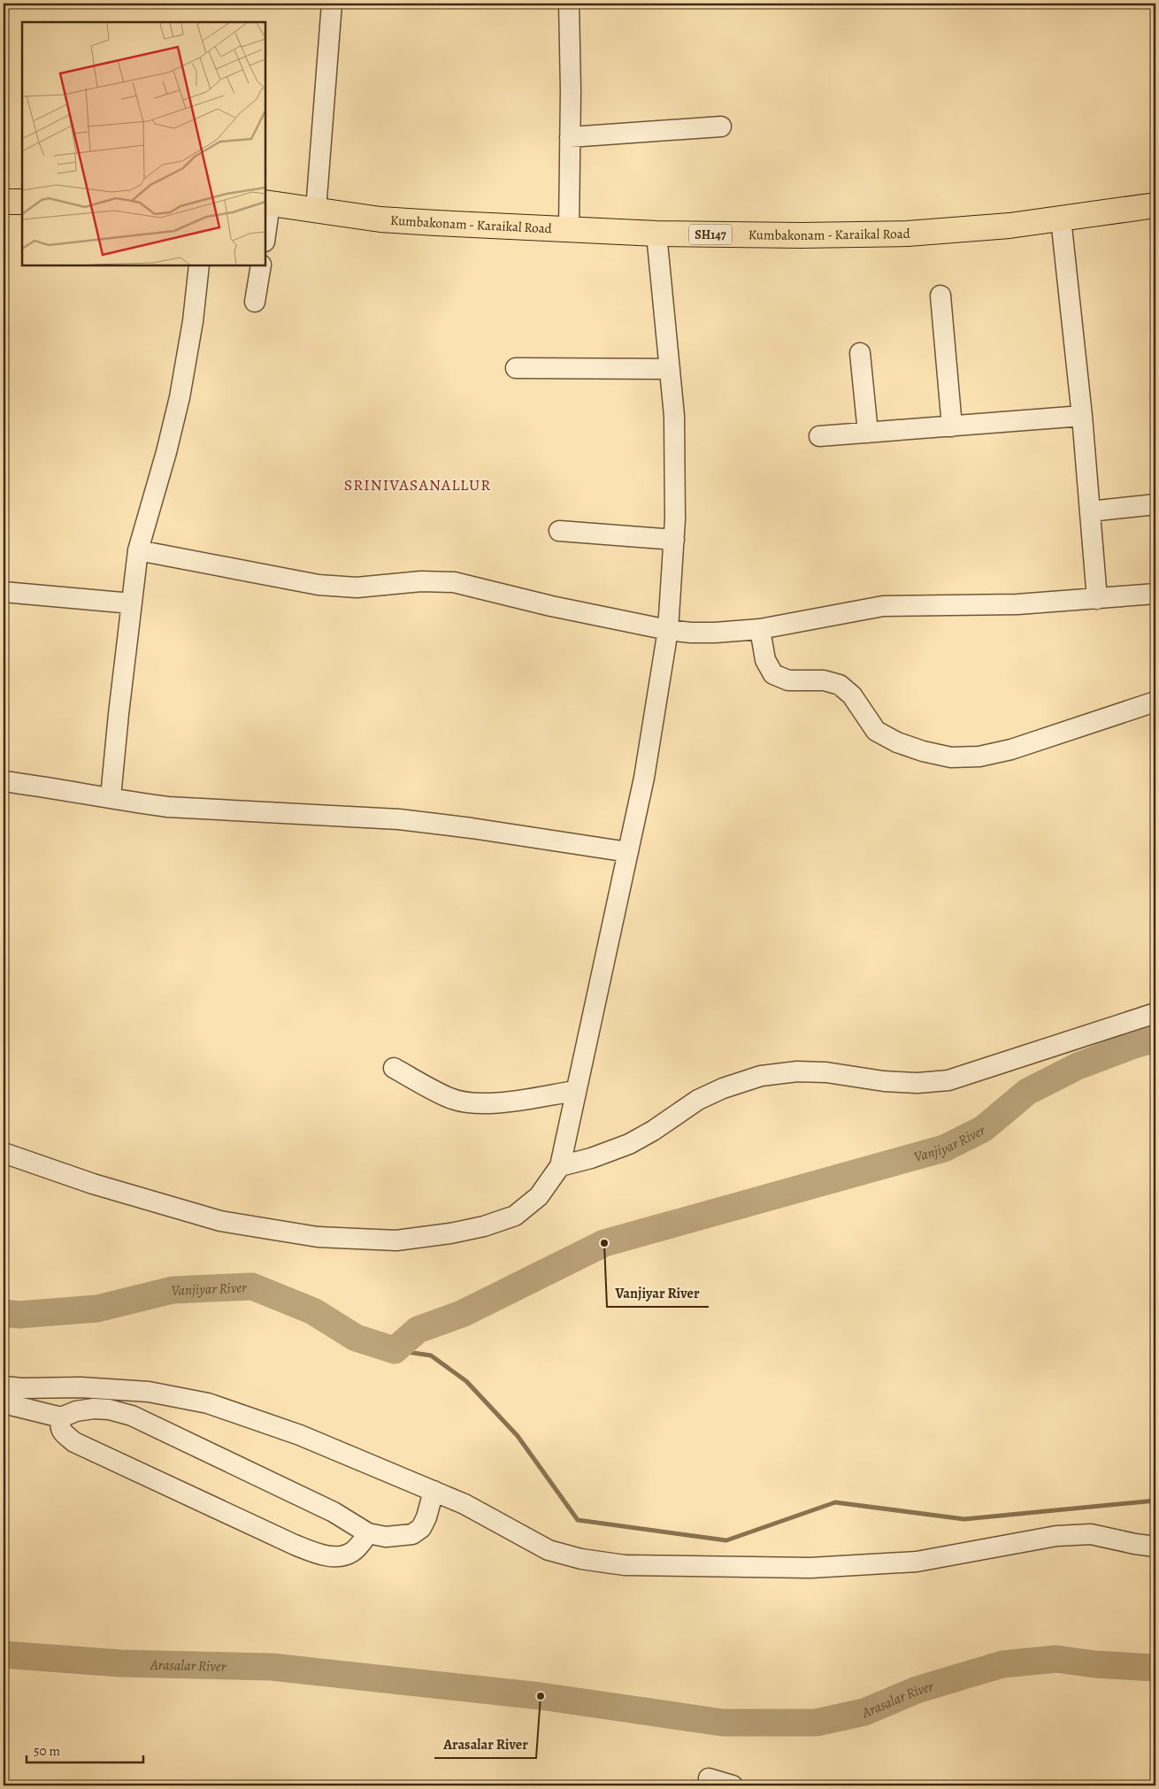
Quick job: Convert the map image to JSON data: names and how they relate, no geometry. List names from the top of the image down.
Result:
{
  "streets": {
    "main road": ["Kumbakonam - Karaikal Road", "SH147"]
  },
  "districts": ["SRINIVASANALLUR"],
  "water": ["Vanjiyar River", "Arasalar River"],
  "places": ["Vanjiyar River", "Arasalar River"],
  "scale_bar": "50 m"
}
